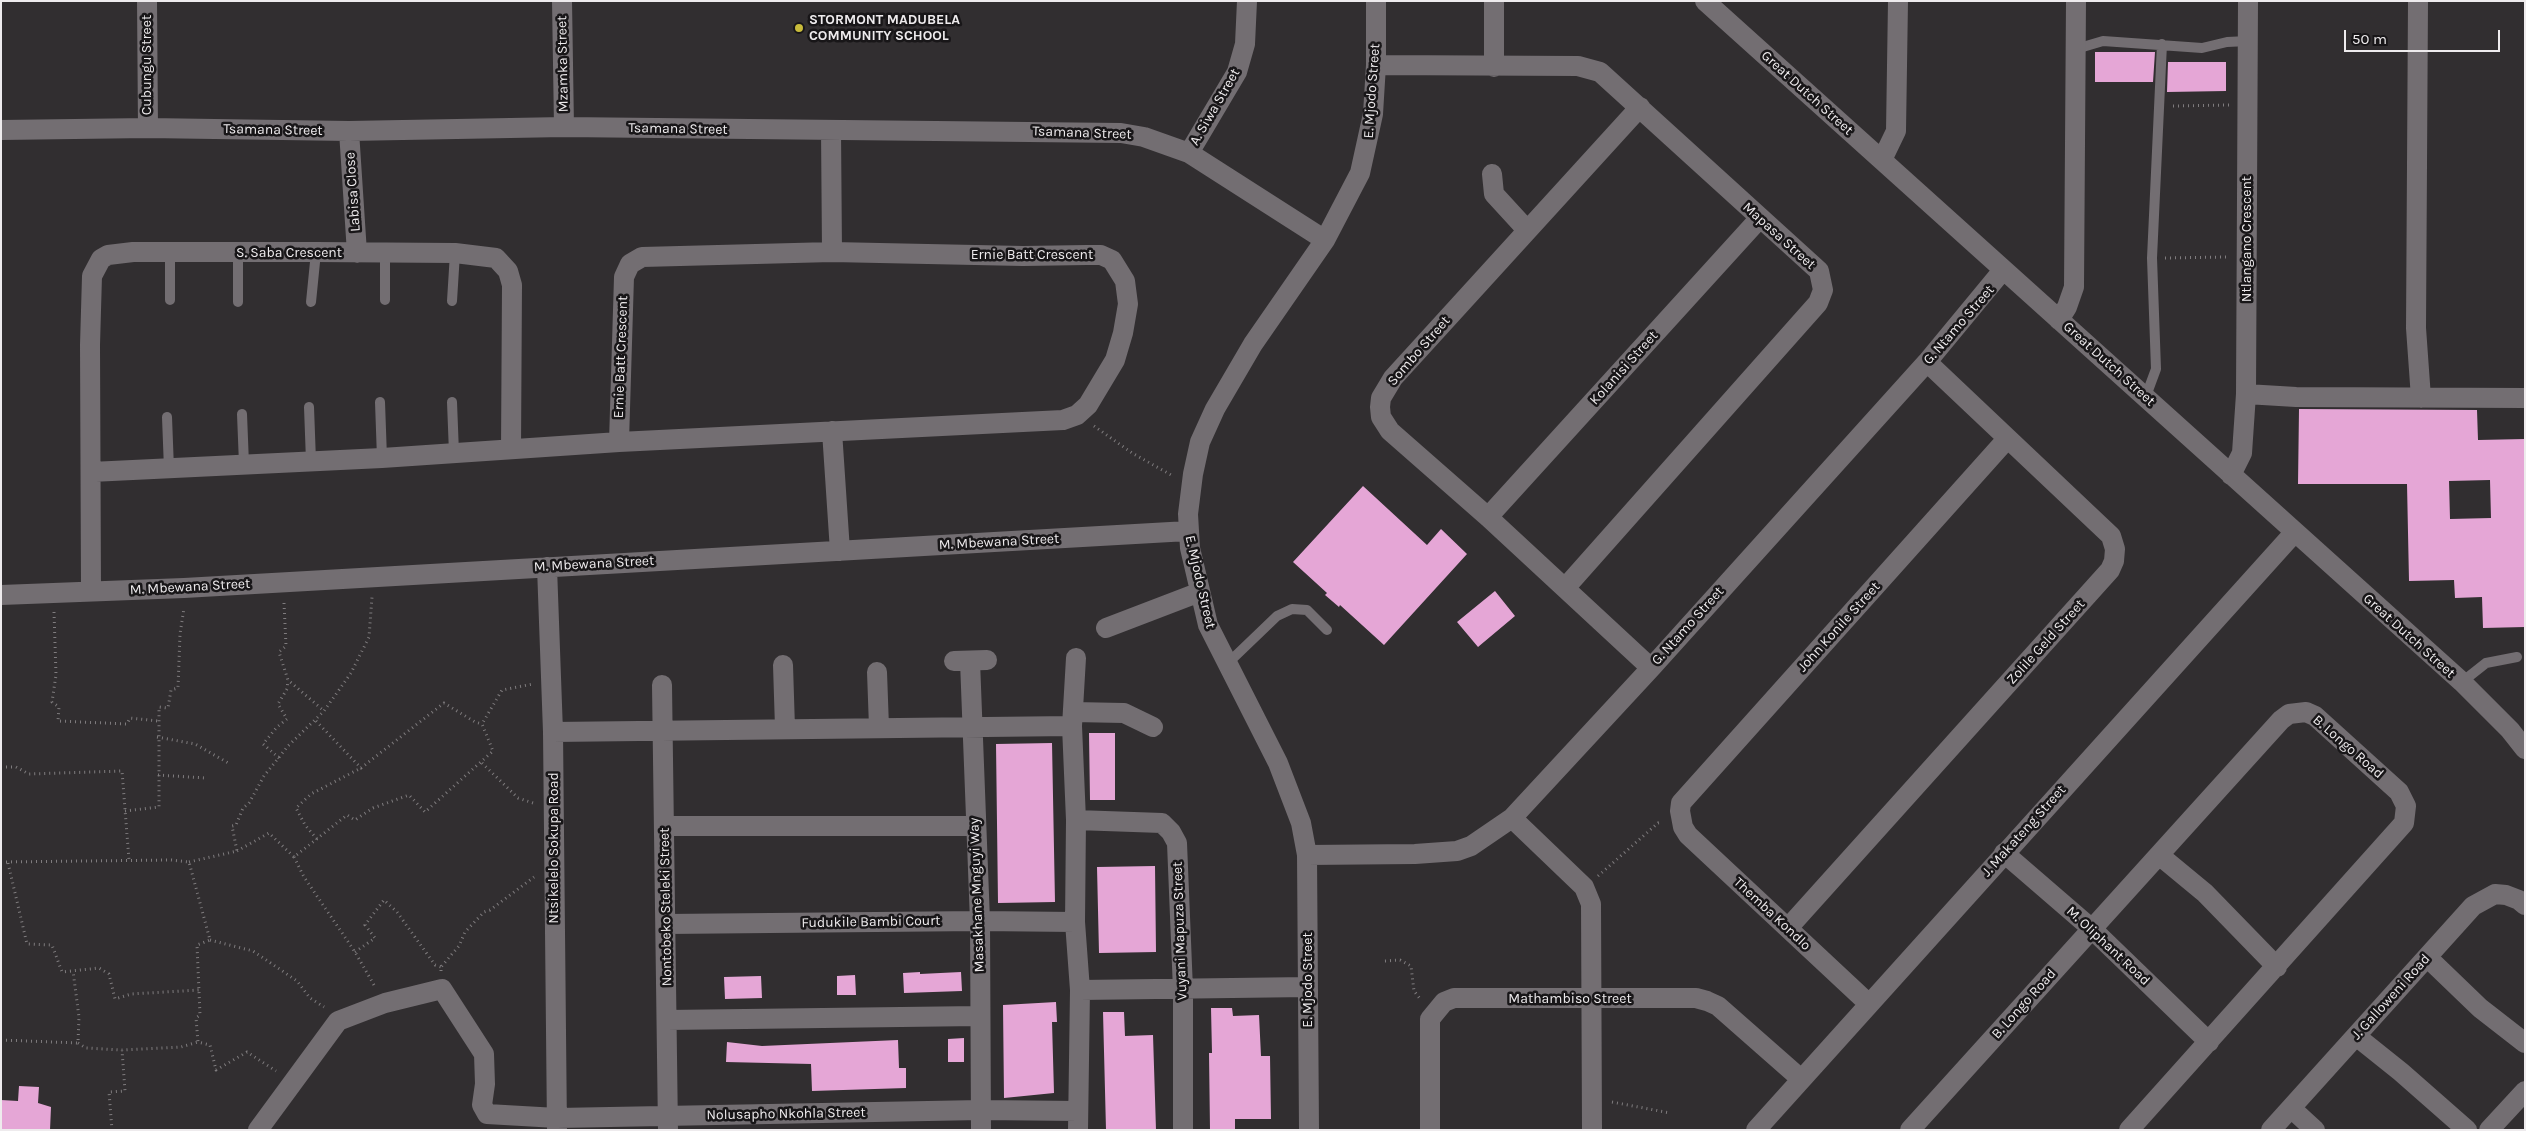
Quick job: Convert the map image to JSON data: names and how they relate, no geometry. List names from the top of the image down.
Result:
{
  "streets": {
    "street": [
      "Mzamka Street",
      "Cubungu Street",
      "E. Mjodo Street",
      "Great Dutch Street",
      "A. Siwa Street",
      "Tsamana Street",
      "Labisa Close",
      "Mapasa Street",
      "Ntlangano Crescent",
      "S. Saba Crescent",
      "Ernie Batt Crescent",
      "G. Ntamo Street",
      "Sombo Street",
      "Kolanisi Street",
      "M. Mbewana Street",
      "John Konile Street",
      "Zolile Geld Street",
      "B. Longo Road",
      "J. Makateng Street",
      "Ntsikelelo Sokupa Road",
      "Masakhane Mnguyi Way",
      "Nontobeko Steleki Street",
      "Themba Kondlo",
      "Fudukile Bambi Court",
      "Vuyani Mapuza Street",
      "M. Oliphant Road",
      "J. Galloweni Road",
      "Mathambiso Street",
      "Nolusapho Nkohla Street"
    ]
  },
  "crossings": [
    ["Mzamka Street", "Tsamana Street"],
    ["Cubungu Street", "Tsamana Street"],
    ["E. Mjodo Street", "Tsamana Street"],
    ["E. Mjodo Street", "Mapasa Street"],
    ["E. Mjodo Street", "G. Ntamo Street"],
    ["E. Mjodo Street", "M. Mbewana Street"],
    ["Great Dutch Street", "Ntlangano Crescent"],
    ["Great Dutch Street", "G. Ntamo Street"],
    ["Great Dutch Street", "J. Makateng Street"],
    ["A. Siwa Street", "Tsamana Street"],
    ["Tsamana Street", "Labisa Close"],
    ["Labisa Close", "S. Saba Crescent"],
    ["Mapasa Street", "Sombo Street"],
    ["Mapasa Street", "Kolanisi Street"],
    ["S. Saba Crescent", "M. Mbewana Street"],
    ["G. Ntamo Street", "Sombo Street"],
    ["G. Ntamo Street", "Zolile Geld Street"],
    ["Sombo Street", "Kolanisi Street"],
    ["M. Mbewana Street", "Ntsikelelo Sokupa Road"],
    ["John Konile Street", "Zolile Geld Street"],
    ["John Konile Street", "Themba Kondlo"],
    ["Zolile Geld Street", "Themba Kondlo"],
    ["B. Longo Road", "M. Oliphant Road"],
    ["J. Makateng Street", "Themba Kondlo"],
    ["J. Makateng Street", "M. Oliphant Road"],
    ["J. Makateng Street", "Mathambiso Street"],
    ["Ntsikelelo Sokupa Road", "Nolusapho Nkohla Street"],
    ["Masakhane Mnguyi Way", "Fudukile Bambi Court"],
    ["Masakhane Mnguyi Way", "Nolusapho Nkohla Street"],
    ["Nontobeko Steleki Street", "Fudukile Bambi Court"],
    ["Nontobeko Steleki Street", "Nolusapho Nkohla Street"]
  ],
  "places": ["STORMONT MADUBELA COMMUNITY SCHOOL"],
  "scale_bar": "50 m"
}
